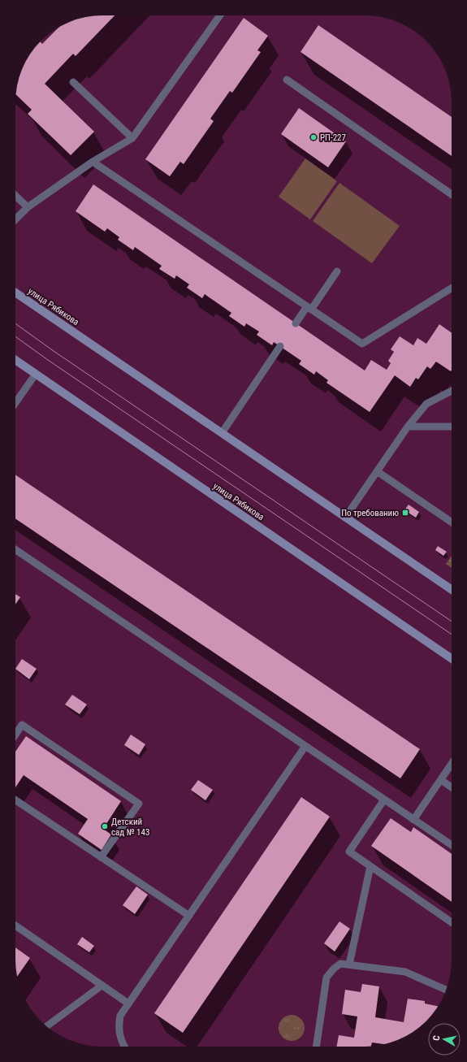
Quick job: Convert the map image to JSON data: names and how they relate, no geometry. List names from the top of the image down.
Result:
{
  "streets": {
    "main road": ["улица Рябикова"]
  },
  "places": {
    "other": ["РП-227", "Детский сад № 143"],
    "transit": ["По требованию"]
  },
  "north": "left"
}
